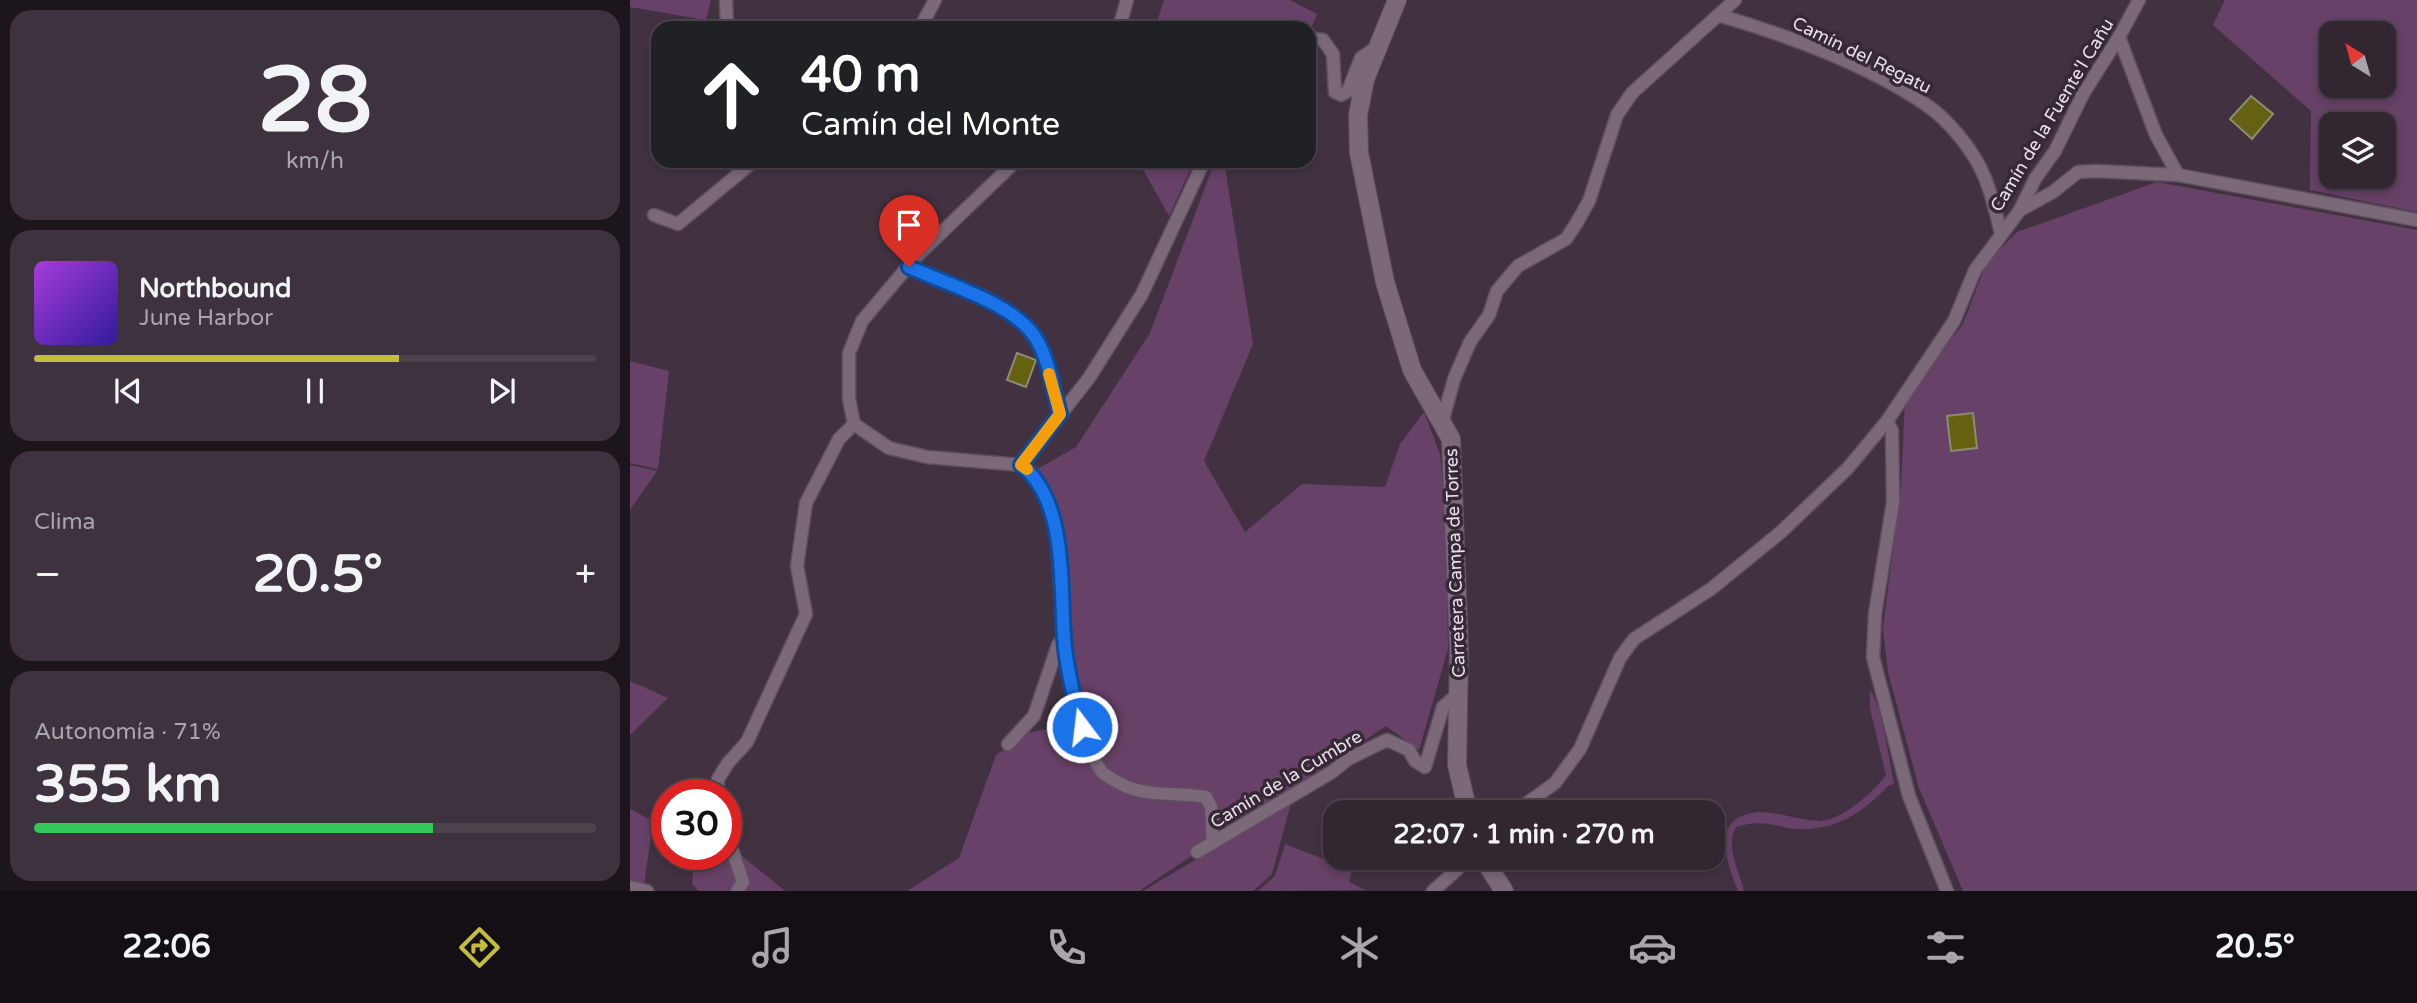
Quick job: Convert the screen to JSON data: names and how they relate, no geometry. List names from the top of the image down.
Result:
{
  "streets": {
    "street": [
      "Camín del Regatu",
      "Camín de la Fuente'l Cañu",
      "Carretera Campa de Torres",
      "Camín de la Cumbre"
    ]
  },
  "crossings": [
    ["Camín del Regatu", "Camín de la Fuente'l Cañu"],
    ["Carretera Campa de Torres", "Camín de la Cumbre"]
  ],
  "north": "top left",
  "page": {
    "tile": [
      ["28", "km/h"],
      "Clima",
      ["Autonomía · 71%", "355 km"]
    ],
    "turn": ["40 m", "Camín del Monte"],
    "song": ["Northbound", "June Harbor"],
    "heat": ["−", "20.5°", "+"],
    "limit": "30",
    "trip": "22:07 · 1 min · 270 m",
    "tabs": ["22:06", "20.5°"]
  }
}
